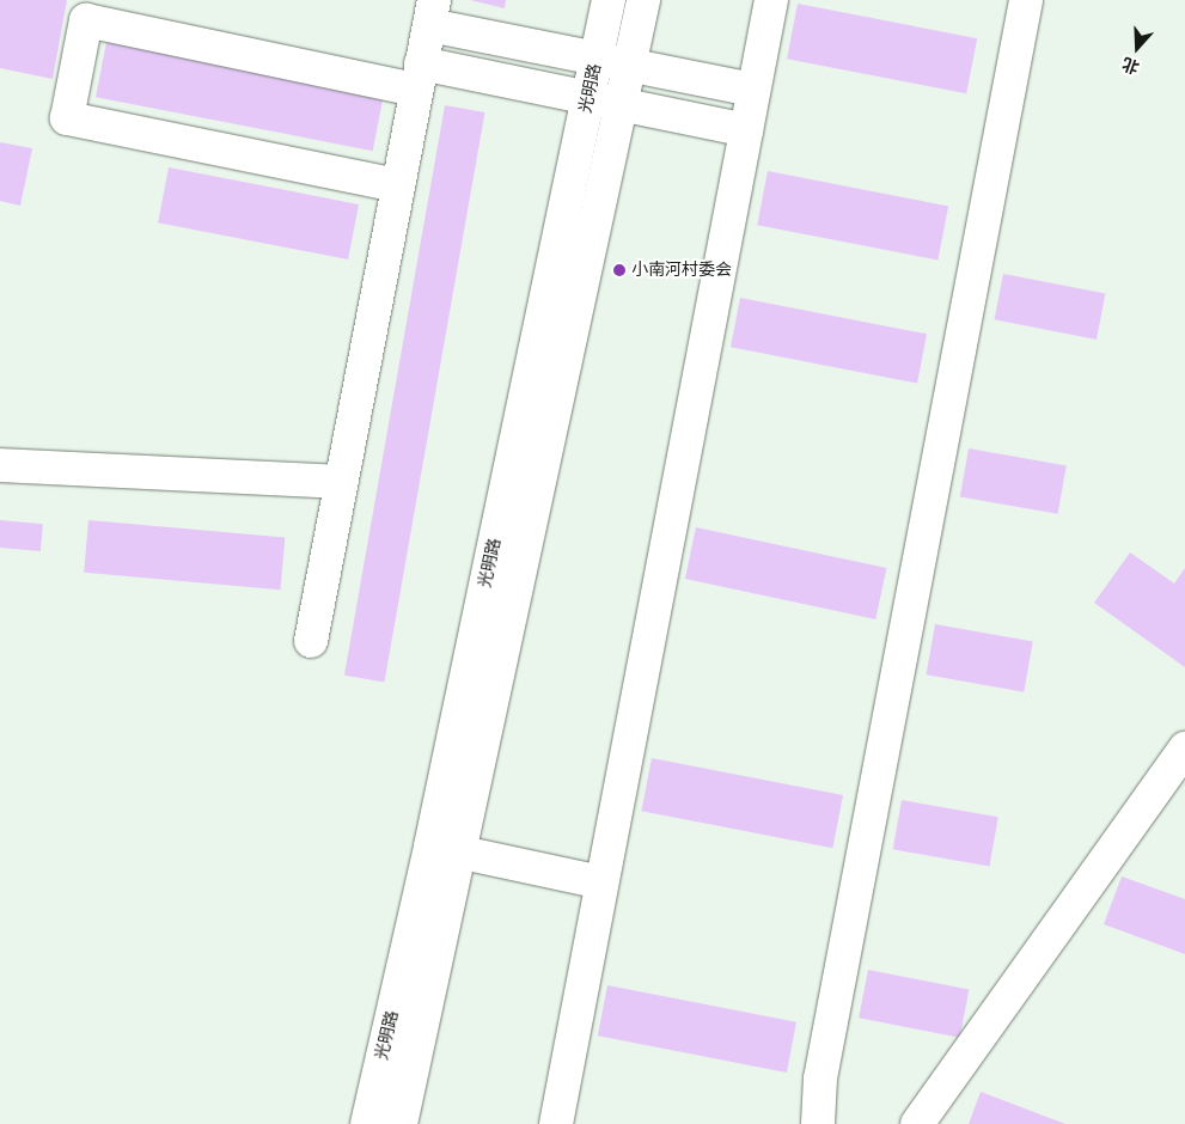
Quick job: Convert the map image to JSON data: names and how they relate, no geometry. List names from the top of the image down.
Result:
{
  "streets": {
    "street": ["光明路"]
  },
  "places": ["小南河村委会"],
  "north": "bottom"
}
